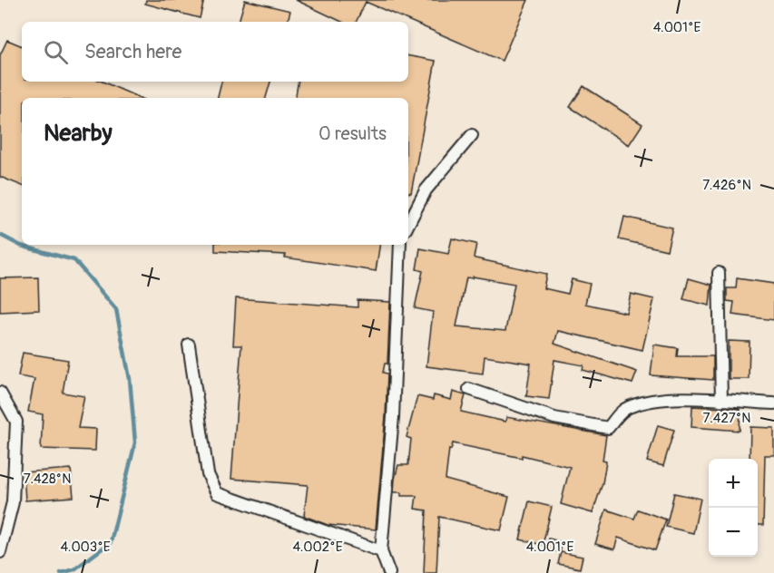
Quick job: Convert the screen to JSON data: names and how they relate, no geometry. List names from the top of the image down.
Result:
{
  "page": {
    "search": "Search here",
    "heading": ["Nearby", "0 results"],
    "map_buttons": ["+", "−"]
  },
  "coordinates": [
    "4.001°E",
    "7.426°N",
    "7.427°N",
    "7.428°N",
    "4.003°E",
    "4.002°E"
  ]
}
